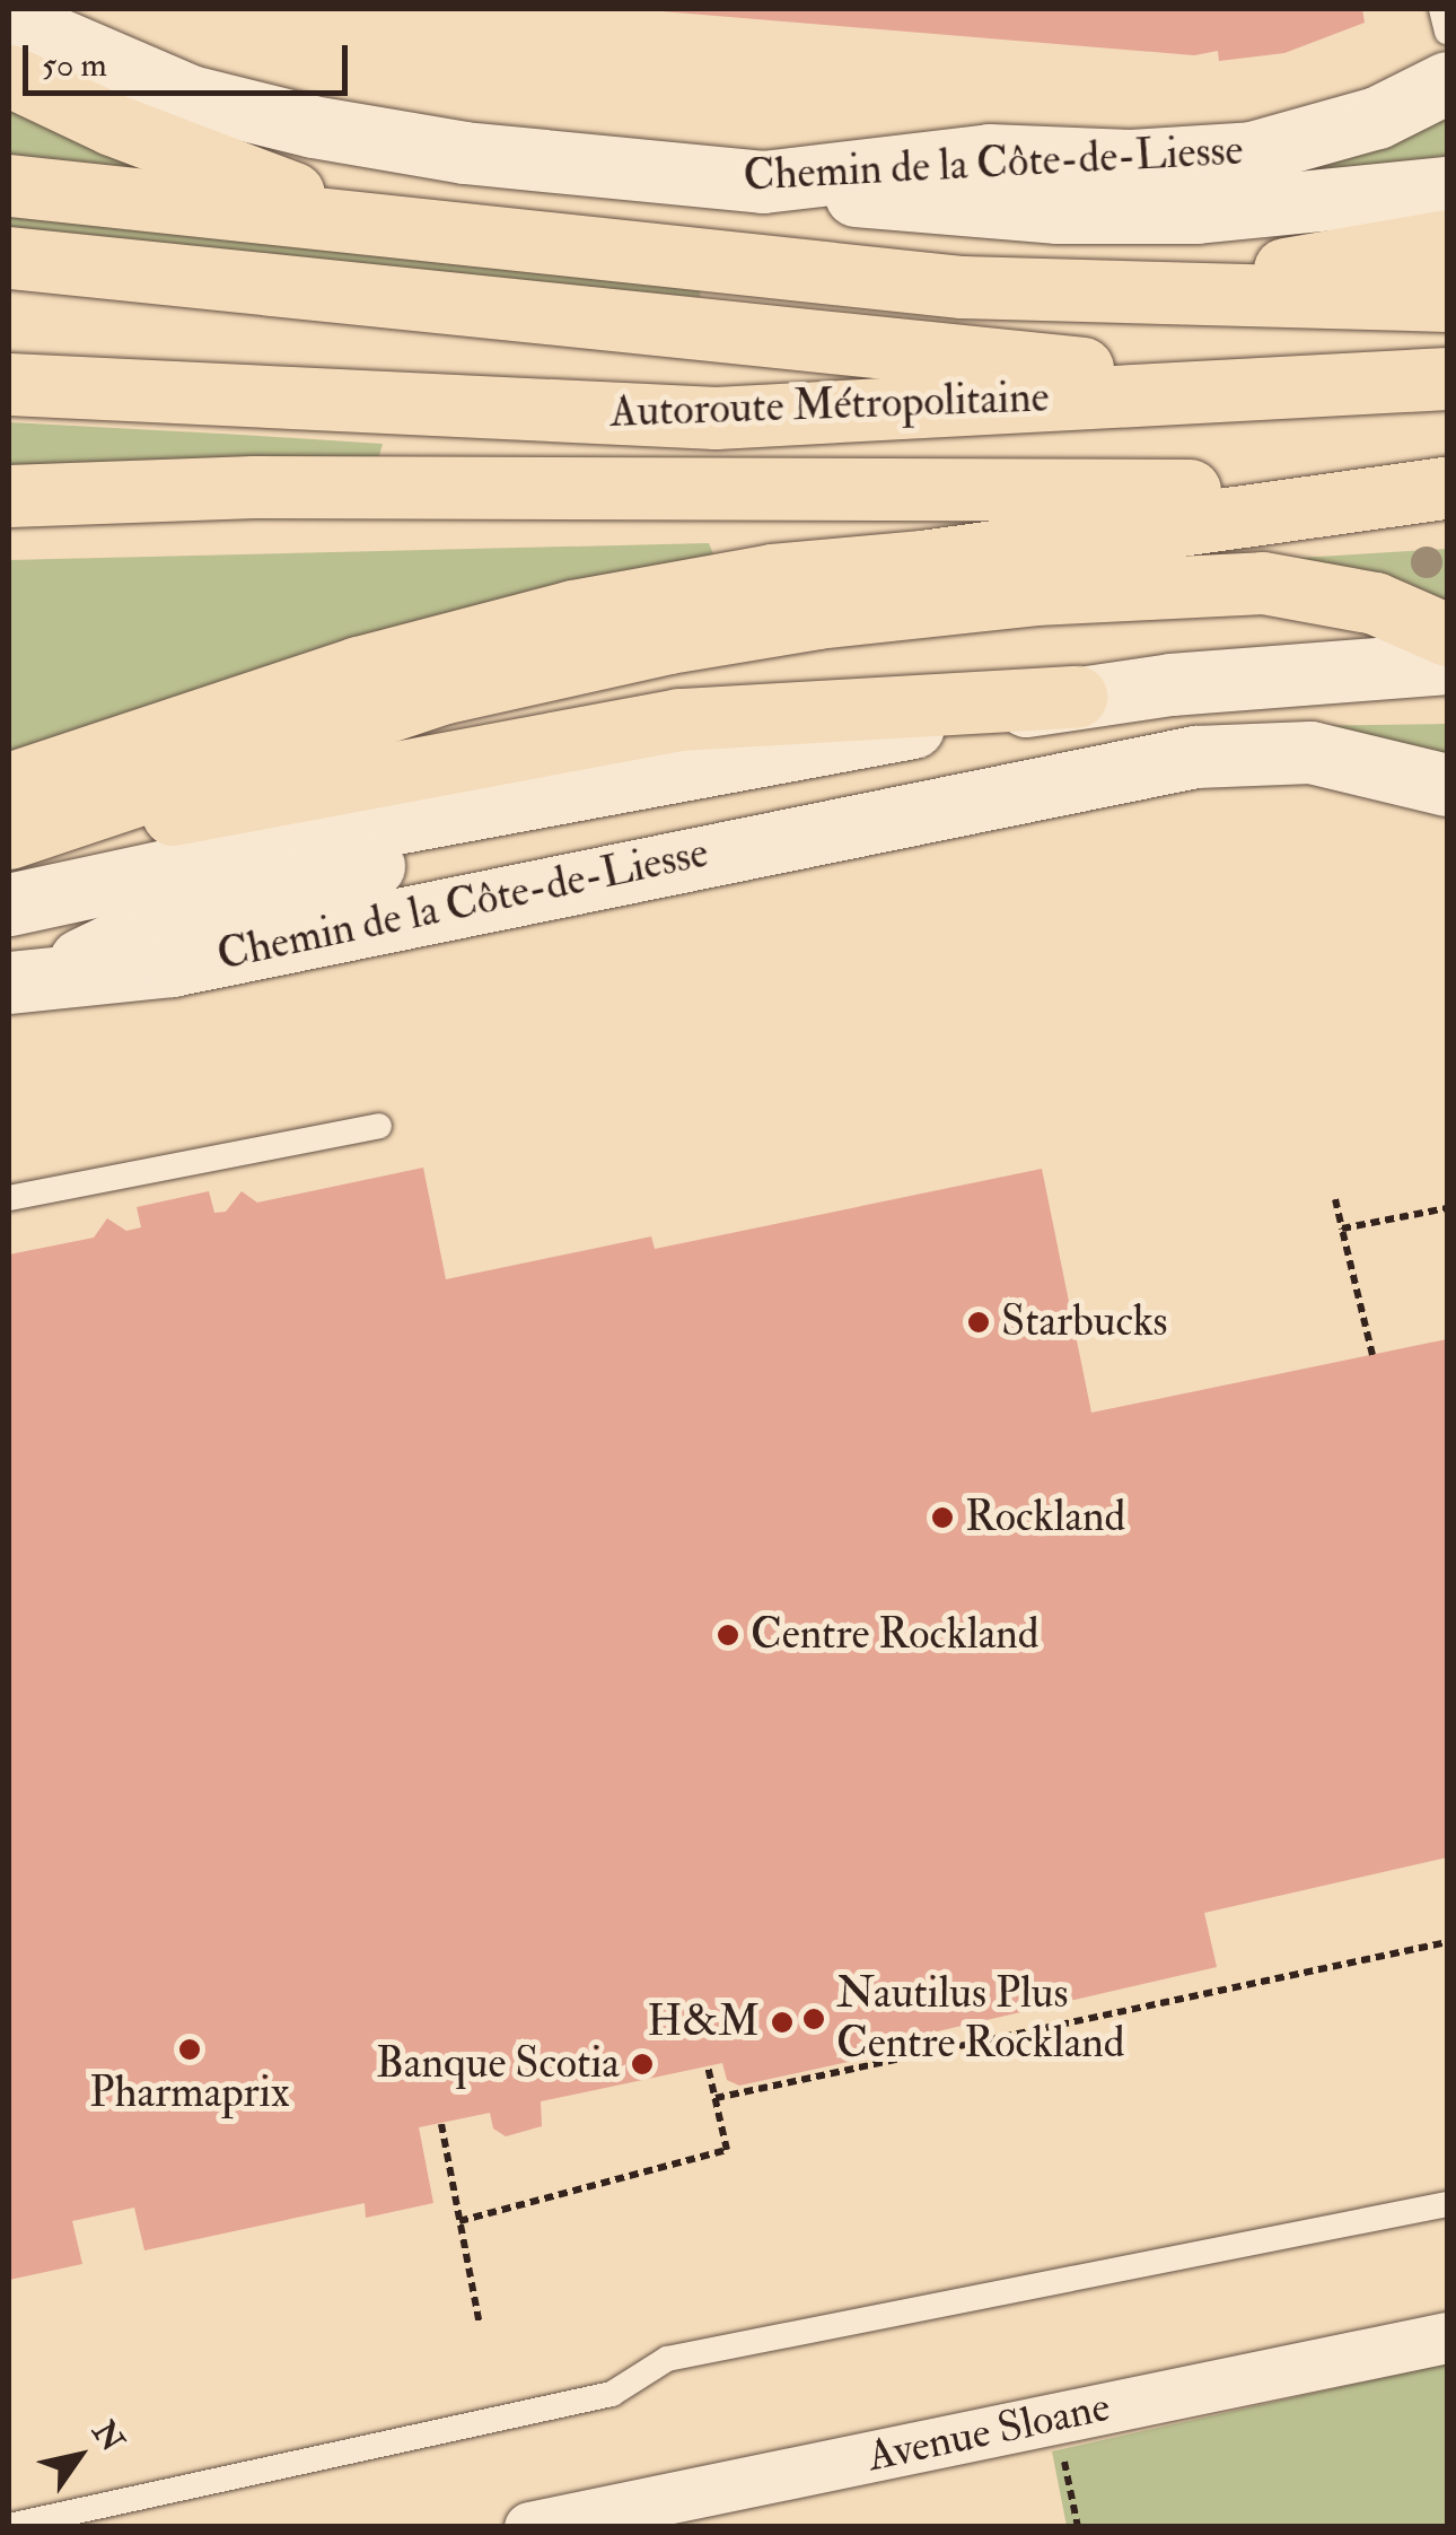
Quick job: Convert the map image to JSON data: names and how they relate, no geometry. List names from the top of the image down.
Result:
{
  "streets": {
    "highway": ["Autoroute Métropolitaine"],
    "main road": ["Chemin de la Côte-de-Liesse"],
    "street": ["Avenue Sloane"]
  },
  "places": [
    "Starbucks",
    "Rockland",
    "Centre Rockland",
    "Nautilus Plus Centre Rockland",
    "H&M",
    "Pharmaprix",
    "Banque Scotia"
  ],
  "scale_bar": "50 m",
  "north": "top right"
}
